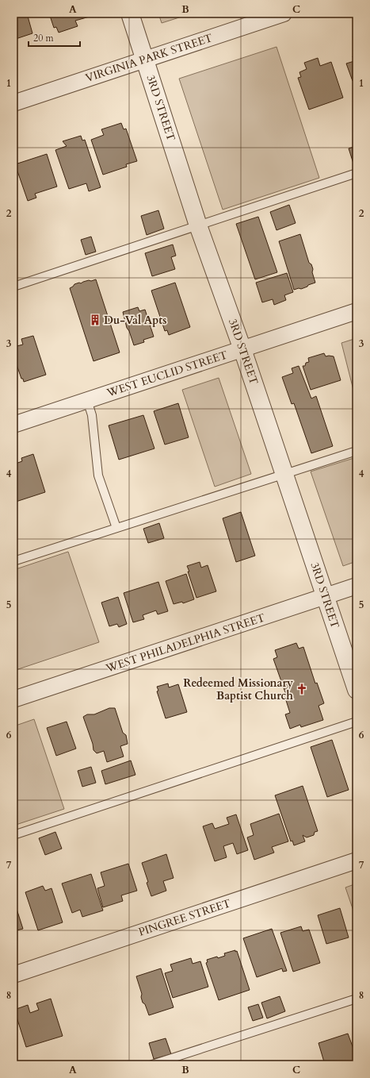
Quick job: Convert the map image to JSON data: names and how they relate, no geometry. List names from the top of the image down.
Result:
{
  "streets": {
    "street": [
      "VIRGINIA PARK STREET",
      "3RD STREET",
      "WEST EUCLID STREET",
      "WEST PHILADELPHIA STREET",
      "PINGREE STREET"
    ]
  },
  "crossings": [
    ["VIRGINIA PARK STREET", "3RD STREET"],
    ["3RD STREET", "WEST EUCLID STREET"],
    ["3RD STREET", "WEST PHILADELPHIA STREET"]
  ],
  "places": {
    "building": ["Du-Val Apts"],
    "church": ["Redeemed Missionary Baptist Church"]
  },
  "scale_bar": "20 m",
  "grid": {
    "columns": ["A", "B", "C"],
    "rows": [
      "1",
      "2",
      "3",
      "4",
      "5",
      "6",
      "7",
      "8"
    ]
  }
}
